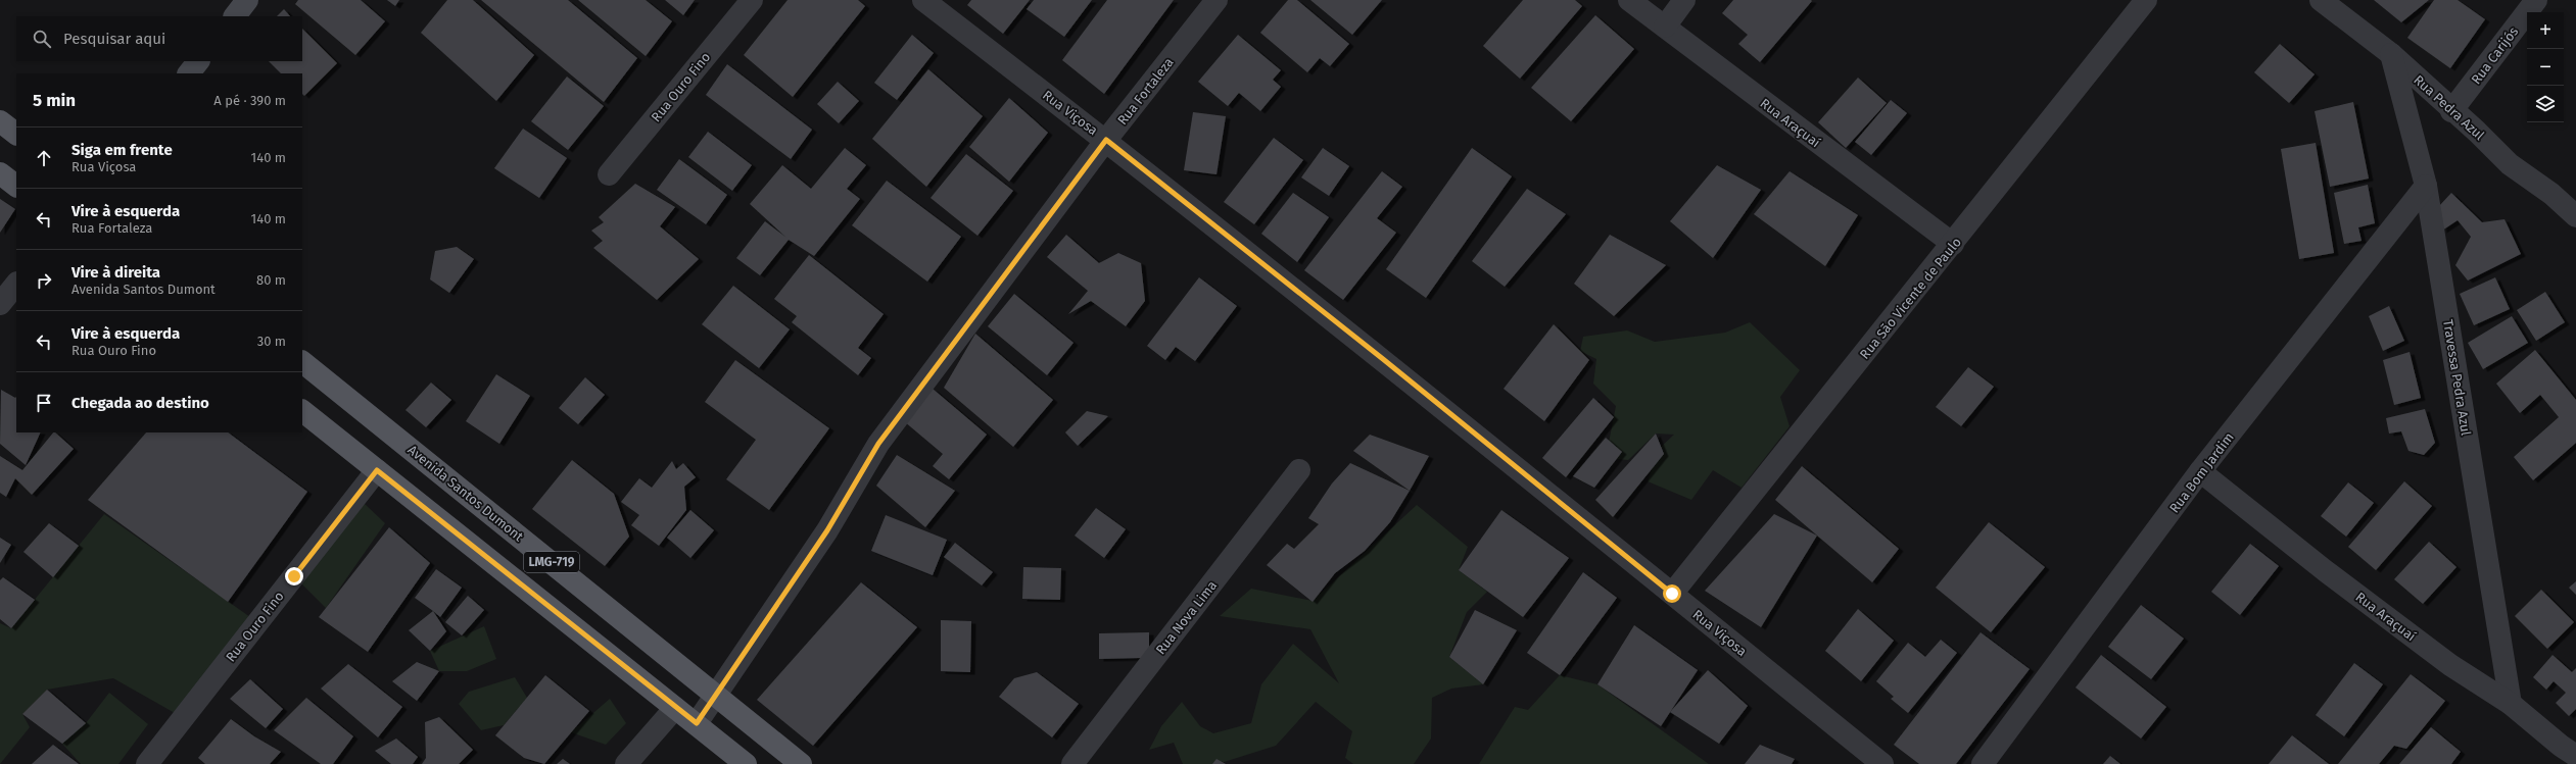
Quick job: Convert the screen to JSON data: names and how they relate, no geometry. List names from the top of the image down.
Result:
{
  "streets": {
    "main road": ["Avenida Santos Dumont", "LMG-719"],
    "street": [
      "Rua Carijós",
      "Rua Ouro Fino",
      "Rua Fortaleza",
      "Rua Pedra Azul",
      "Rua Viçosa",
      "Rua Araçuaí",
      "Rua São Vicente de Paulo",
      "Travessa Pedra Azul",
      "Rua Bom Jardim",
      "Rua Nova Lima"
    ]
  },
  "crossings": [
    ["Rua Carijós", "Rua Pedra Azul"],
    ["Rua Ouro Fino", "LMG-719"],
    ["Rua Fortaleza", "Rua Viçosa"],
    ["Rua Fortaleza", "Avenida Santos Dumont"],
    ["Rua Fortaleza", "LMG-719"],
    ["Rua Pedra Azul", "Travessa Pedra Azul"],
    ["Rua Viçosa", "Rua São Vicente de Paulo"],
    ["Rua Araçuaí", "Rua São Vicente de Paulo"],
    ["Rua Araçuaí", "Travessa Pedra Azul"],
    ["Rua Araçuaí", "Rua Bom Jardim"],
    ["Travessa Pedra Azul", "Rua Bom Jardim"]
  ],
  "page": {
    "map_buttons": ["+", "−"],
    "search": "Pesquisar aqui",
    "heading": ["5 min", "A pé · 390 m"],
    "list": [
      ["Siga em frente", "Rua Viçosa", "140 m"],
      ["Vire à esquerda", "Rua Fortaleza", "140 m"],
      ["Vire à direita", "Avenida Santos Dumont", "80 m"],
      ["Vire à esquerda", "Rua Ouro Fino", "30 m"],
      "Chegada ao destino"
    ]
  }
}
